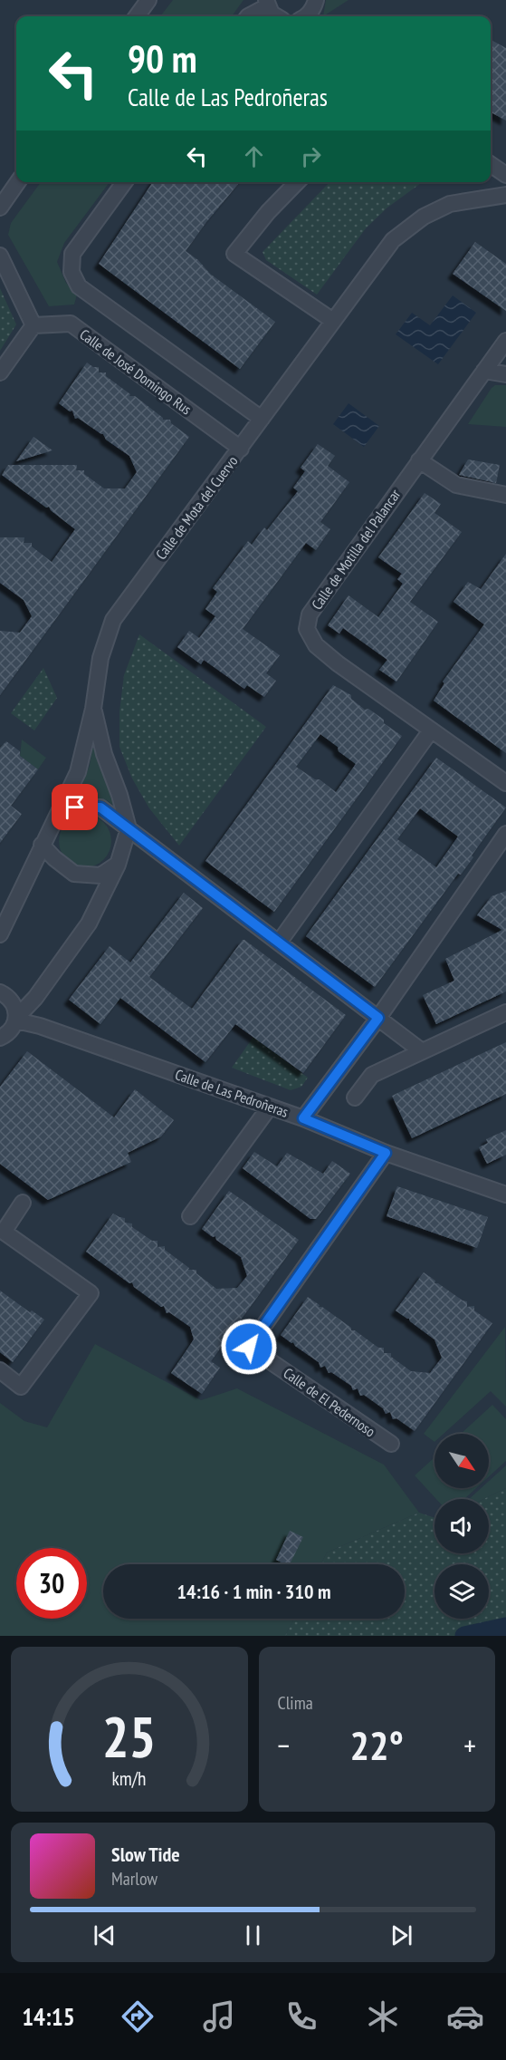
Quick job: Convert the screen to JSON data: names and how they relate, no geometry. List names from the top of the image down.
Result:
{
  "streets": {
    "street": [
      "Calle de José Domingo Rus",
      "Calle de Mota del Cuervo",
      "Calle de Motilla del Palancar",
      "Calle de Las Pedroñeras",
      "Calle de El Pedernoso"
    ]
  },
  "crossings": [
    ["Calle de José Domingo Rus", "Calle de Mota del Cuervo"],
    ["Calle de Las Pedroñeras", "Calle de El Pedernoso"]
  ],
  "north": "bottom right",
  "page": {
    "turn": ["90 m", "Calle de Las Pedroñeras"],
    "limit": "30",
    "trip": "14:16 · 1 min · 310 m",
    "tile": "Clima",
    "heat": ["−", "22°", "+"],
    "song": ["Slow Tide", "Marlow"],
    "tabs": "14:15",
    "gauge": ["25", "km/h"]
  }
}
